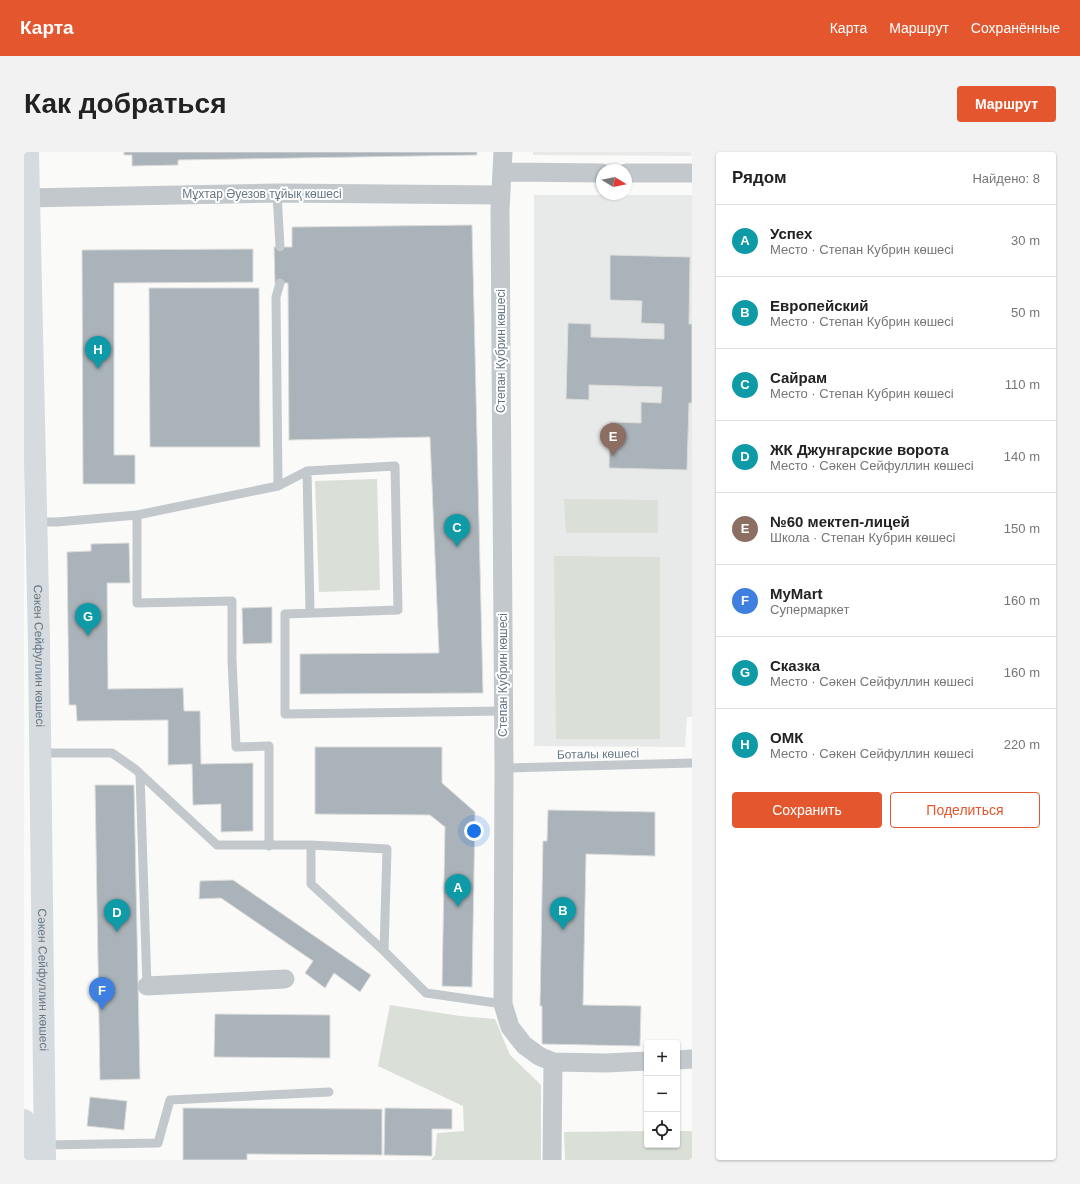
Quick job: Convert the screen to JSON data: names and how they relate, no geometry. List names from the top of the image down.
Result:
{
  "streets": {
    "main road": ["Сәкен Сейфуллин көшесі"],
    "street": ["Мұхтар Әуезов тұйық көшесі", "Степан Кубрин көшесі"],
    "lane": ["Боталы көшесі"]
  },
  "crossings": [
    ["Мұхтар Әуезов тұйық көшесі", "Степан Кубрин көшесі"],
    ["Мұхтар Әуезов тұйық көшесі", "Сәкен Сейфуллин көшесі"],
    ["Степан Кубрин көшесі", "Боталы көшесі"]
  ],
  "north": "right",
  "page": {
    "header": "Карта",
    "nav": ["Карта", "Маршрут", "Сохранённые"],
    "buttons": [
      "Маршрут",
      ["Сохранить", "Поделиться"]
    ],
    "title": "Как добраться",
    "heading": ["Рядом", "Найдено: 8"],
    "list": [
      {
        "mark": "A",
        "name": "Успех",
        "note": "Место · Степан Кубрин көшесі",
        "value": "30 m"
      },
      {
        "mark": "B",
        "name": "Европейский",
        "note": "Место · Степан Кубрин көшесі",
        "value": "50 m"
      },
      {
        "mark": "C",
        "name": "Сайрам",
        "note": "Место · Степан Кубрин көшесі",
        "value": "110 m"
      },
      {
        "mark": "D",
        "name": "ЖК Джунгарские ворота",
        "note": "Место · Сәкен Сейфуллин көшесі",
        "value": "140 m"
      },
      {
        "mark": "E",
        "name": "№60 мектеп-лицей",
        "note": "Школа · Степан Кубрин көшесі",
        "value": "150 m"
      },
      {
        "mark": "F",
        "name": "MyMart",
        "note": "Супермаркет",
        "value": "160 m"
      },
      {
        "mark": "G",
        "name": "Сказка",
        "note": "Место · Сәкен Сейфуллин көшесі",
        "value": "160 m"
      },
      {
        "mark": "H",
        "name": "ОМК",
        "note": "Место · Сәкен Сейфуллин көшесі",
        "value": "220 m"
      }
    ],
    "pins": [
      "H",
      "E",
      "C",
      "G",
      "A",
      "B",
      "D",
      "F"
    ],
    "map_buttons": ["+", "−"]
  }
}
